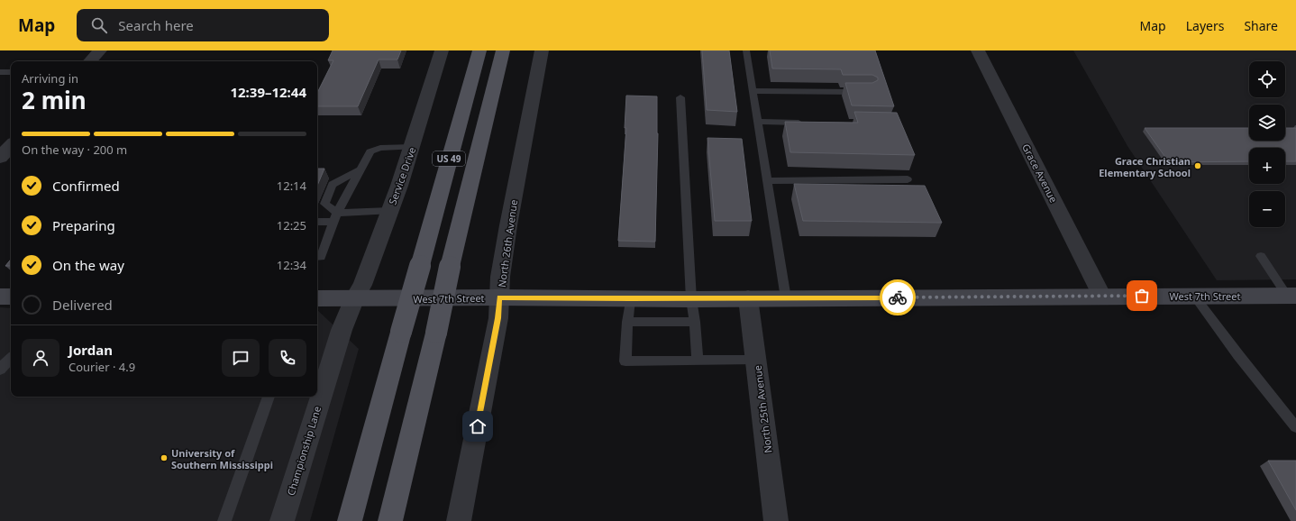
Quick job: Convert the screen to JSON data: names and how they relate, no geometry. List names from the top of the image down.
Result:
{
  "streets": {
    "main road": ["US 49", "West 7th Street"],
    "street": [
      "Grace Avenue",
      "Service Drive",
      "North 26th Avenue",
      "North 25th Avenue",
      "Championship Lane"
    ]
  },
  "crossings": [
    ["Grace Avenue", "West 7th Street"],
    ["Service Drive", "West 7th Street"],
    ["Service Drive", "Championship Lane"],
    ["North 26th Avenue", "West 7th Street"],
    ["West 7th Street", "North 25th Avenue"],
    ["West 7th Street", "Championship Lane"]
  ],
  "places": ["Grace Christian Elementary School", "University of Southern Mississippi"],
  "page": {
    "header": "Map",
    "search": "Search here",
    "nav": ["Map", "Layers", "Share"],
    "map_buttons": ["+", "−"],
    "heading": ["2 min", "Arriving in", "12:39–12:44"],
    "panel": ["Jordan", "Courier · 4.9"],
    "bar": "On the way · 200 m",
    "list": [
      ["Confirmed", "12:14"],
      ["Preparing", "12:25"],
      ["On the way", "12:34"],
      "Delivered"
    ]
  }
}
